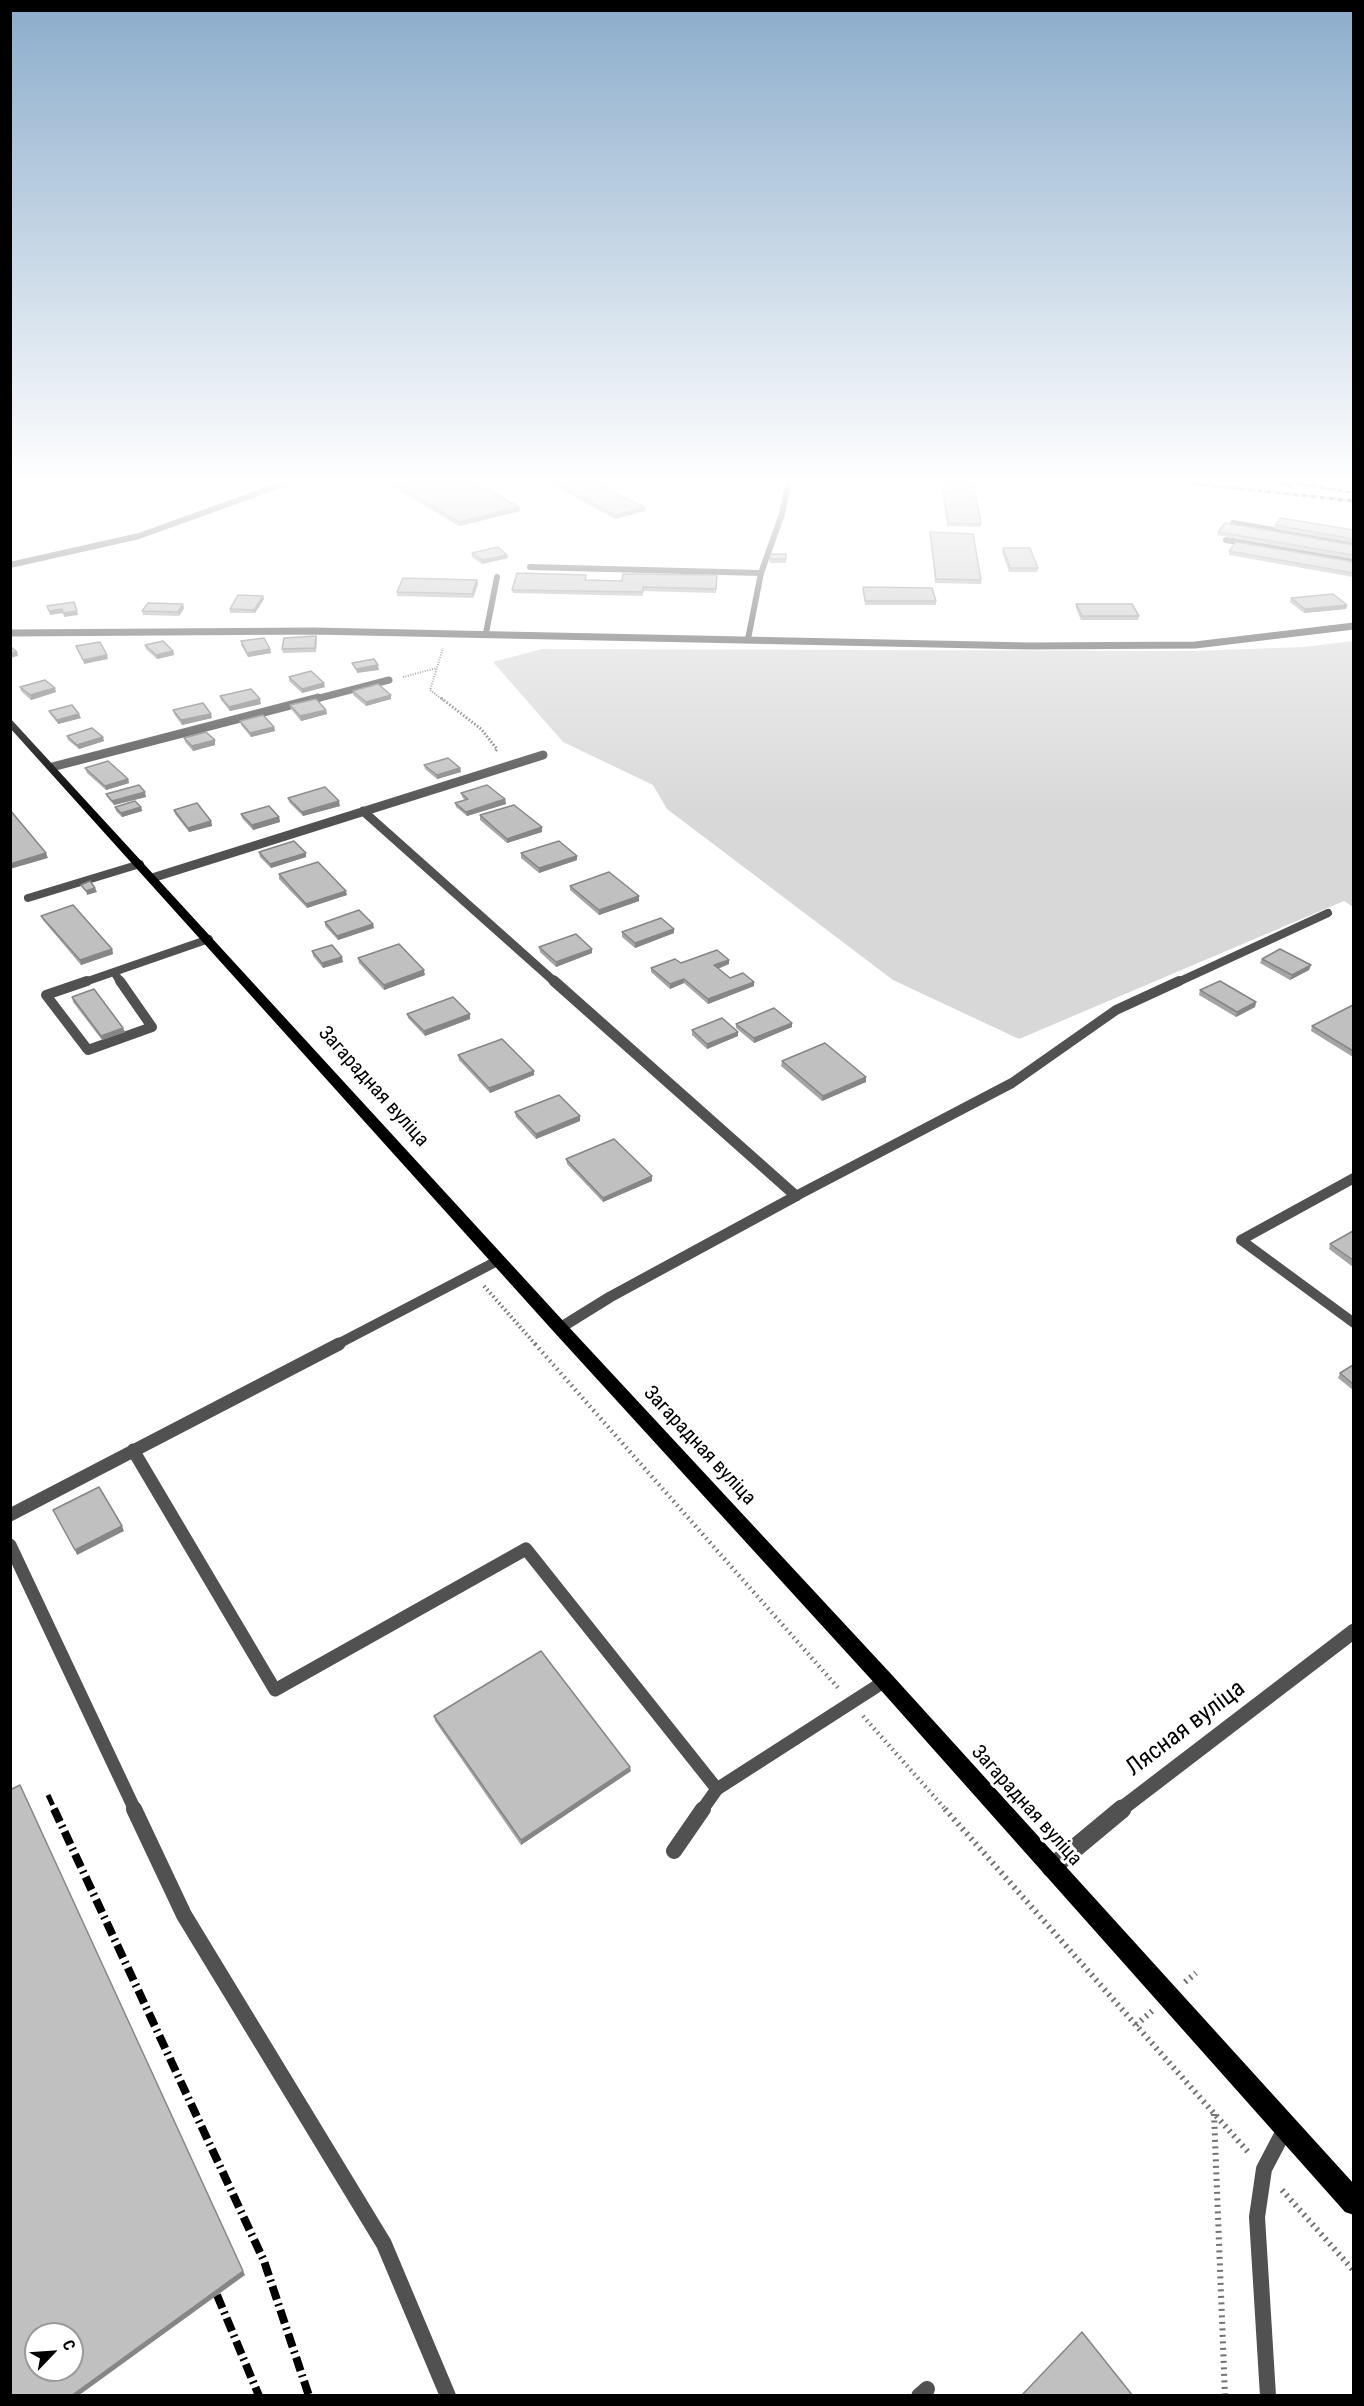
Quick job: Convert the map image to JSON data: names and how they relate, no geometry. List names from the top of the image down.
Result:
{
  "streets": {
    "main road": ["Загарадная вуліца"],
    "street": ["Лясная вуліца"]
  },
  "crossings": [
    ["Загарадная вуліца", "Лясная вуліца"]
  ],
  "north": "top right"
}
